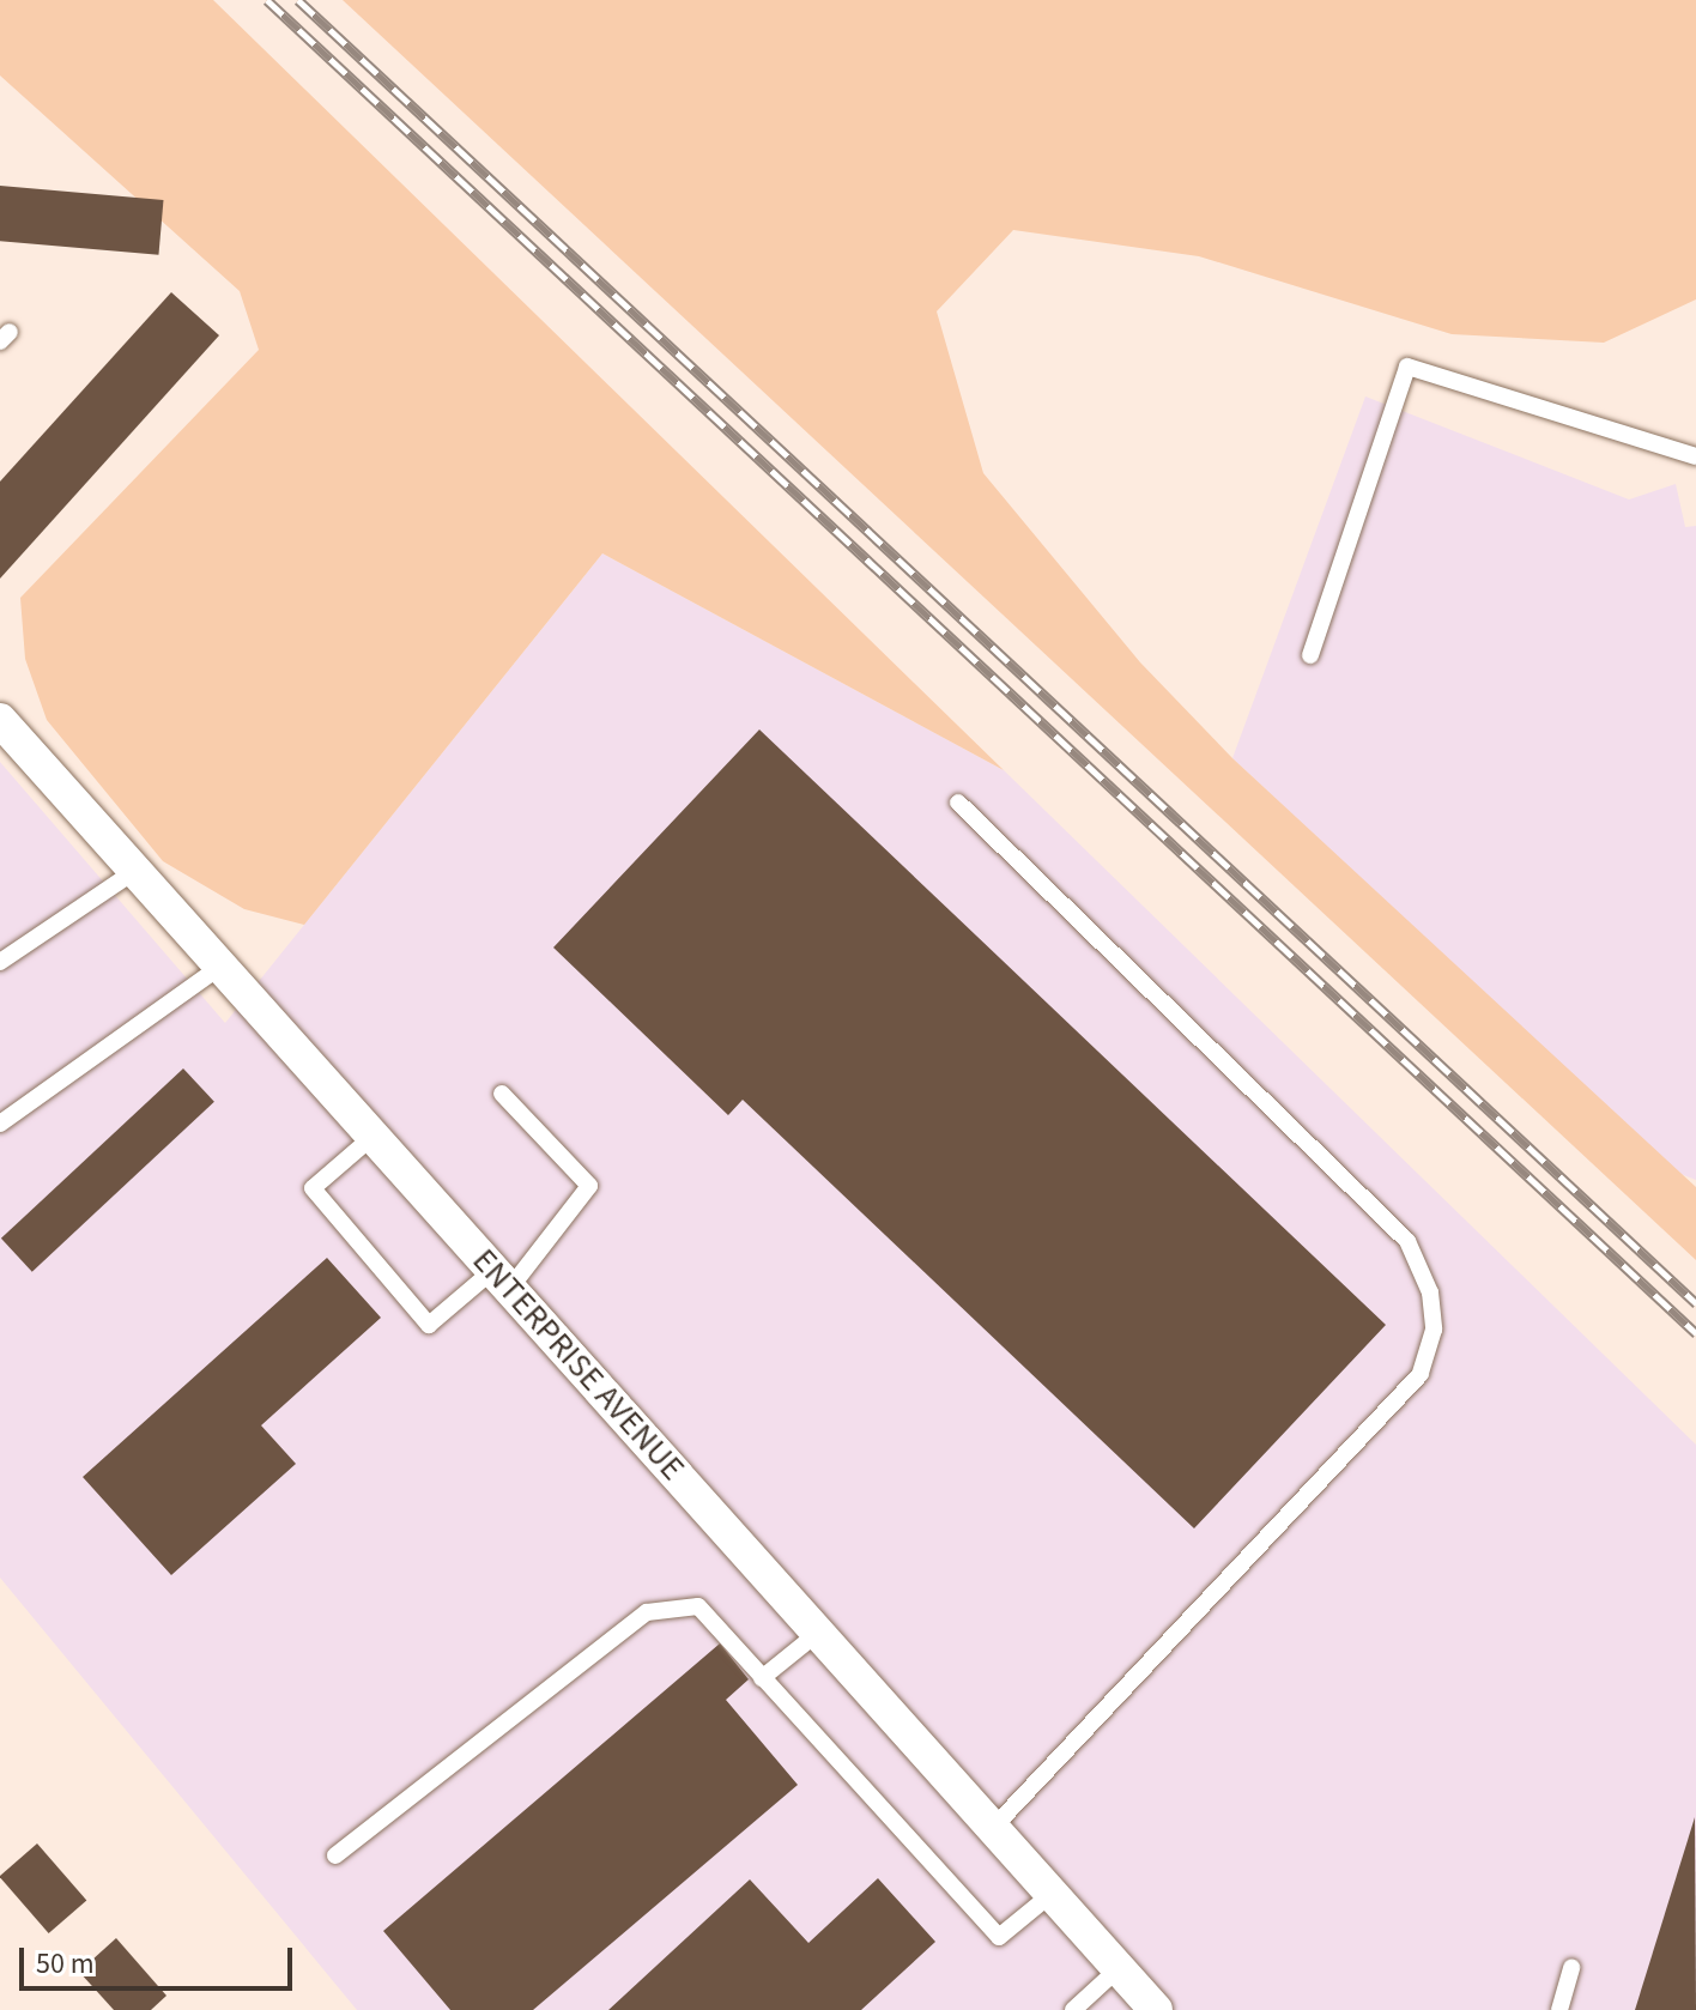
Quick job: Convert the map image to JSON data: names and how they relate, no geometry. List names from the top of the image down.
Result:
{
  "streets": {
    "street": ["ENTERPRISE AVENUE"]
  },
  "scale_bar": "50 m"
}
